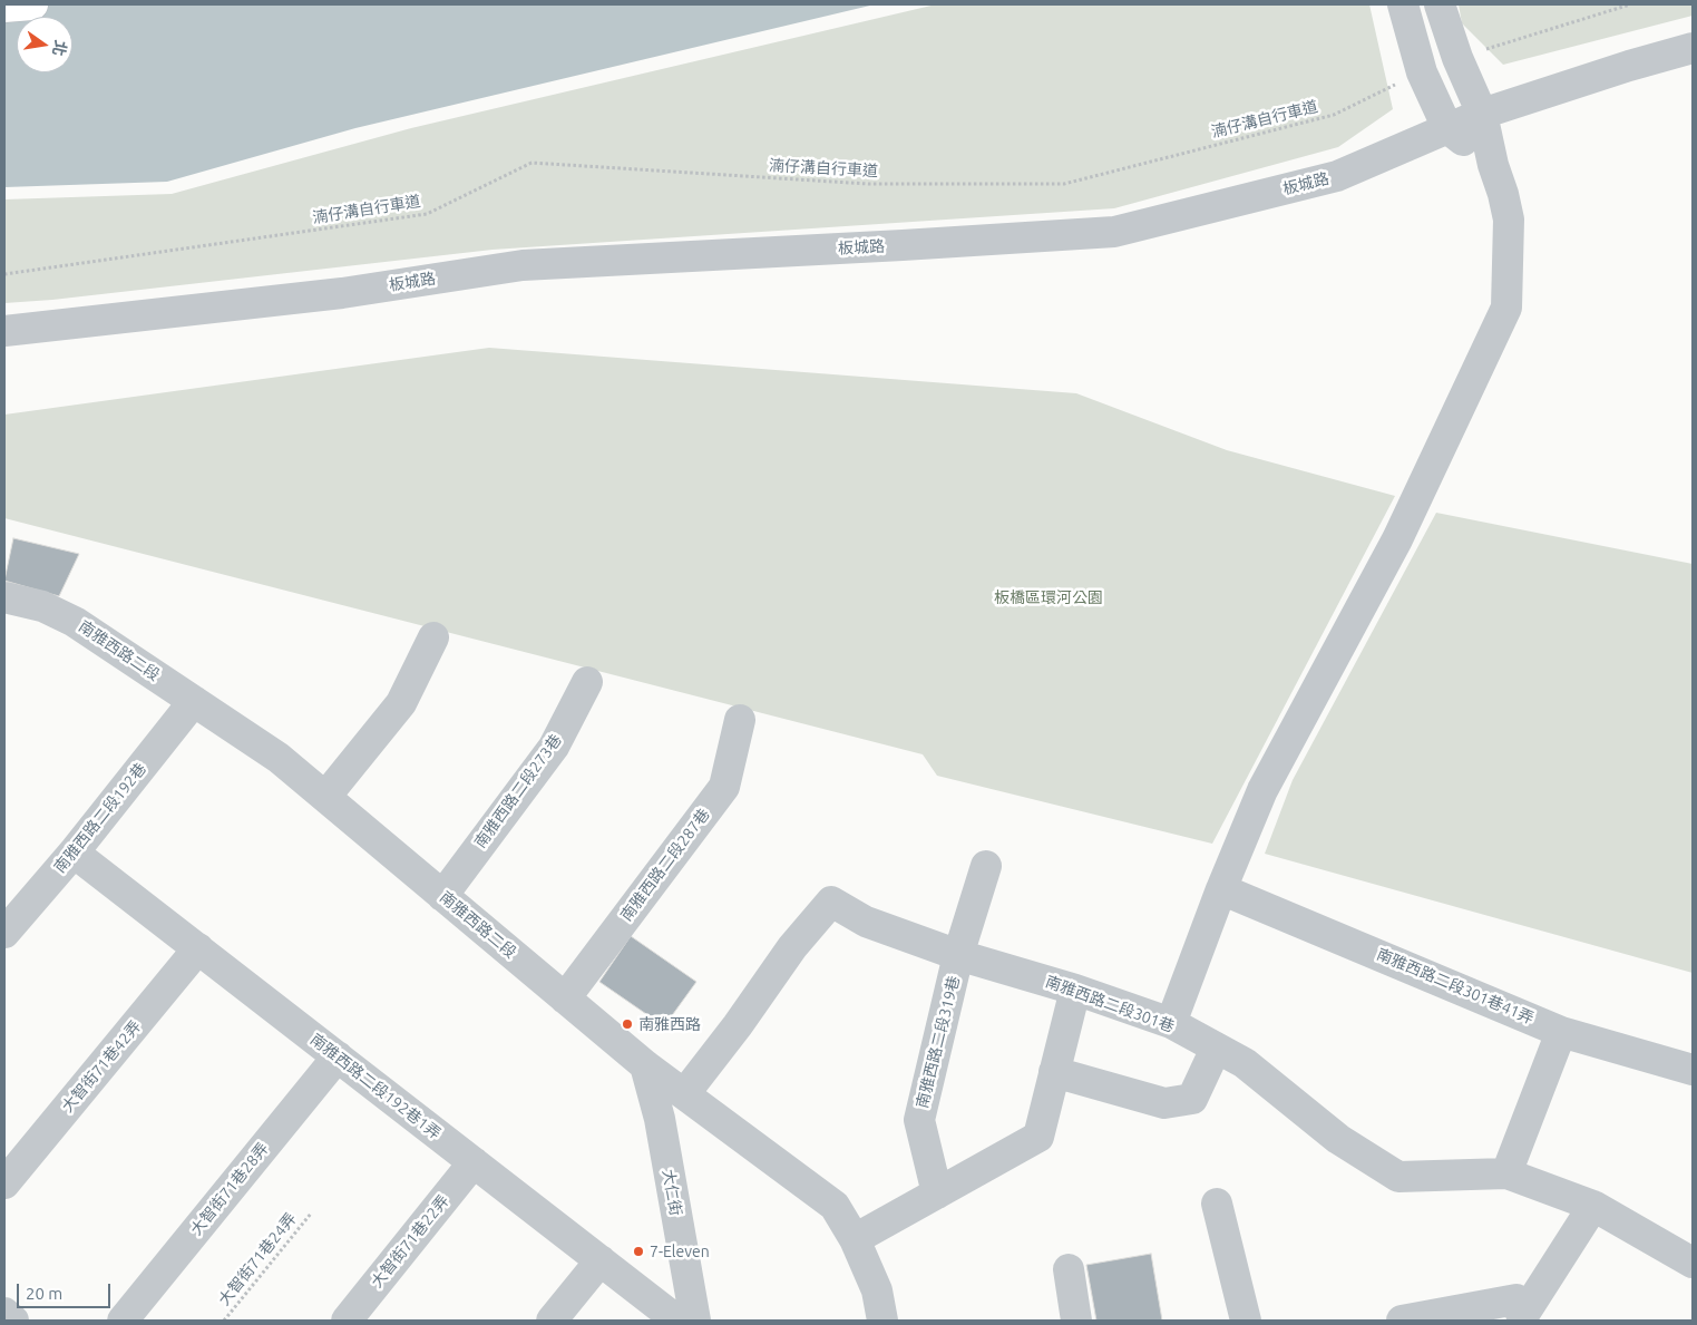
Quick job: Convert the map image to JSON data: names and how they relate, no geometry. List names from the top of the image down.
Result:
{
  "streets": {
    "street": [
      "板城路",
      "南雅西路二段",
      "南雅西路二段273巷",
      "南雅西路二段192巷",
      "南雅西路二段287巷",
      "南雅西路二段301巷41弄",
      "南雅西路二段301巷",
      "南雅西路二段319巷",
      "大智街71巷42弄",
      "南雅西路二段192巷1弄",
      "大智街71巷28弄",
      "大仁街",
      "大智街71巷22弄"
    ],
    "path": ["湳仔溝自行車道", "大智街71巷24弄"]
  },
  "crossings": [
    ["南雅西路二段", "南雅西路二段273巷"],
    ["南雅西路二段", "南雅西路二段192巷"],
    ["南雅西路二段", "南雅西路二段287巷"],
    ["南雅西路二段", "南雅西路二段301巷"],
    ["南雅西路二段", "大仁街"],
    ["南雅西路二段192巷", "南雅西路二段192巷1弄"],
    ["南雅西路二段301巷", "南雅西路二段319巷"],
    ["大智街71巷42弄", "南雅西路二段192巷1弄"],
    ["南雅西路二段192巷1弄", "大智街71巷28弄"],
    ["南雅西路二段192巷1弄", "大智街71巷22弄"]
  ],
  "parks": ["板橋區環河公園"],
  "places": ["南雅西路", "7-Eleven"],
  "scale_bar": "20 m",
  "north": "right"
}
